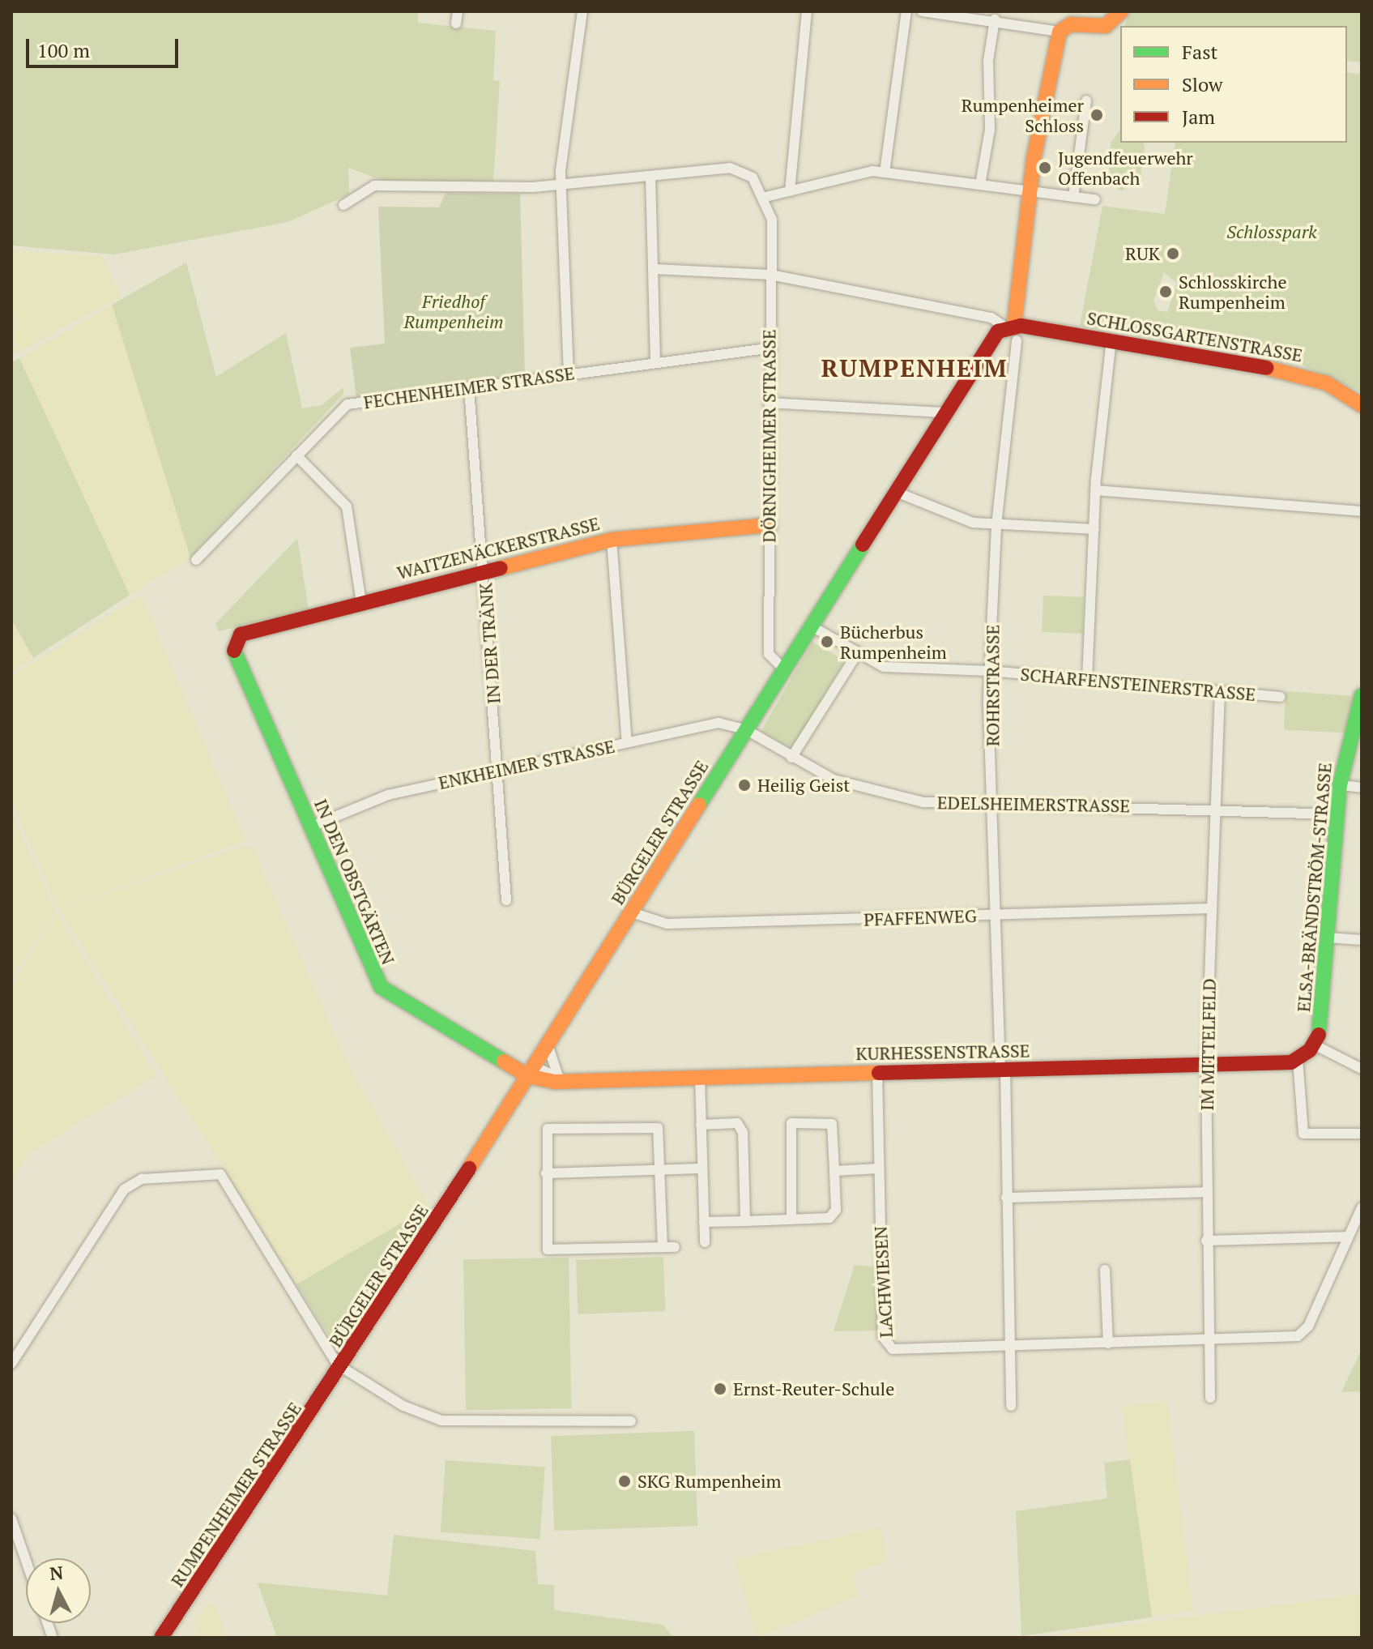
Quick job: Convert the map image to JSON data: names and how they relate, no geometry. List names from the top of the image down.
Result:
{
  "streets": {
    "street": [
      "SCHLOSSGARTENSTRASSE",
      "FECHENHEIMER STRASSE",
      "DÖRNIGHEIMER STRASSE",
      "WAITZENÄCKERSTRASSE",
      "IN DER TRÄNK",
      "SCHARFENSTEINERSTRASSE",
      "ROHRSTRASSE",
      "ENKHEIMER STRASSE",
      "EDELSHEIMERSTRASSE",
      "BÜRGELER STRASSE",
      "IN DEN OBSTGÄRTEN",
      "ELSA-BRÄNDSTRÖM-STRASSE",
      "PFAFFENWEG",
      "IM MITTELFELD",
      "KURHESSENSTRASSE",
      "LACHWIESEN",
      "RUMPENHEIMER STRASSE"
    ]
  },
  "crossings": [
    ["SCHLOSSGARTENSTRASSE", "ROHRSTRASSE"],
    ["SCHLOSSGARTENSTRASSE", "BÜRGELER STRASSE"],
    ["FECHENHEIMER STRASSE", "DÖRNIGHEIMER STRASSE"],
    ["FECHENHEIMER STRASSE", "IN DER TRÄNK"],
    ["DÖRNIGHEIMER STRASSE", "WAITZENÄCKERSTRASSE"],
    ["DÖRNIGHEIMER STRASSE", "BÜRGELER STRASSE"],
    ["WAITZENÄCKERSTRASSE", "IN DER TRÄNK"],
    ["WAITZENÄCKERSTRASSE", "IN DEN OBSTGÄRTEN"],
    ["IN DER TRÄNK", "ENKHEIMER STRASSE"],
    ["SCHARFENSTEINERSTRASSE", "ROHRSTRASSE"],
    ["SCHARFENSTEINERSTRASSE", "BÜRGELER STRASSE"],
    ["SCHARFENSTEINERSTRASSE", "IM MITTELFELD"],
    ["ROHRSTRASSE", "EDELSHEIMERSTRASSE"],
    ["ROHRSTRASSE", "BÜRGELER STRASSE"],
    ["ROHRSTRASSE", "PFAFFENWEG"],
    ["ROHRSTRASSE", "KURHESSENSTRASSE"],
    ["ROHRSTRASSE", "LACHWIESEN"],
    ["ENKHEIMER STRASSE", "EDELSHEIMERSTRASSE"],
    ["ENKHEIMER STRASSE", "BÜRGELER STRASSE"],
    ["ENKHEIMER STRASSE", "IN DEN OBSTGÄRTEN"],
    ["EDELSHEIMERSTRASSE", "BÜRGELER STRASSE"],
    ["EDELSHEIMERSTRASSE", "ELSA-BRÄNDSTRÖM-STRASSE"],
    ["EDELSHEIMERSTRASSE", "IM MITTELFELD"],
    ["BÜRGELER STRASSE", "IN DEN OBSTGÄRTEN"],
    ["BÜRGELER STRASSE", "PFAFFENWEG"],
    ["BÜRGELER STRASSE", "KURHESSENSTRASSE"],
    ["BÜRGELER STRASSE", "RUMPENHEIMER STRASSE"],
    ["IN DEN OBSTGÄRTEN", "KURHESSENSTRASSE"],
    ["PFAFFENWEG", "IM MITTELFELD"],
    ["IM MITTELFELD", "KURHESSENSTRASSE"],
    ["IM MITTELFELD", "LACHWIESEN"],
    ["KURHESSENSTRASSE", "LACHWIESEN"]
  ],
  "districts": ["RUMPENHEIM"],
  "parks": ["Schlosspark", "Friedhof Rumpenheim"],
  "places": [
    "Rumpenheimer Schloss",
    "Jugendfeuerwehr Offenbach",
    "RUK",
    "Schlosskirche Rumpenheim",
    "Bücherbus Rumpenheim",
    "Heilig Geist",
    "Ernst-Reuter-Schule",
    "SKG Rumpenheim"
  ],
  "legend": ["Fast", "Slow", "Jam"],
  "scale_bar": "100 m",
  "north": "top"
}
